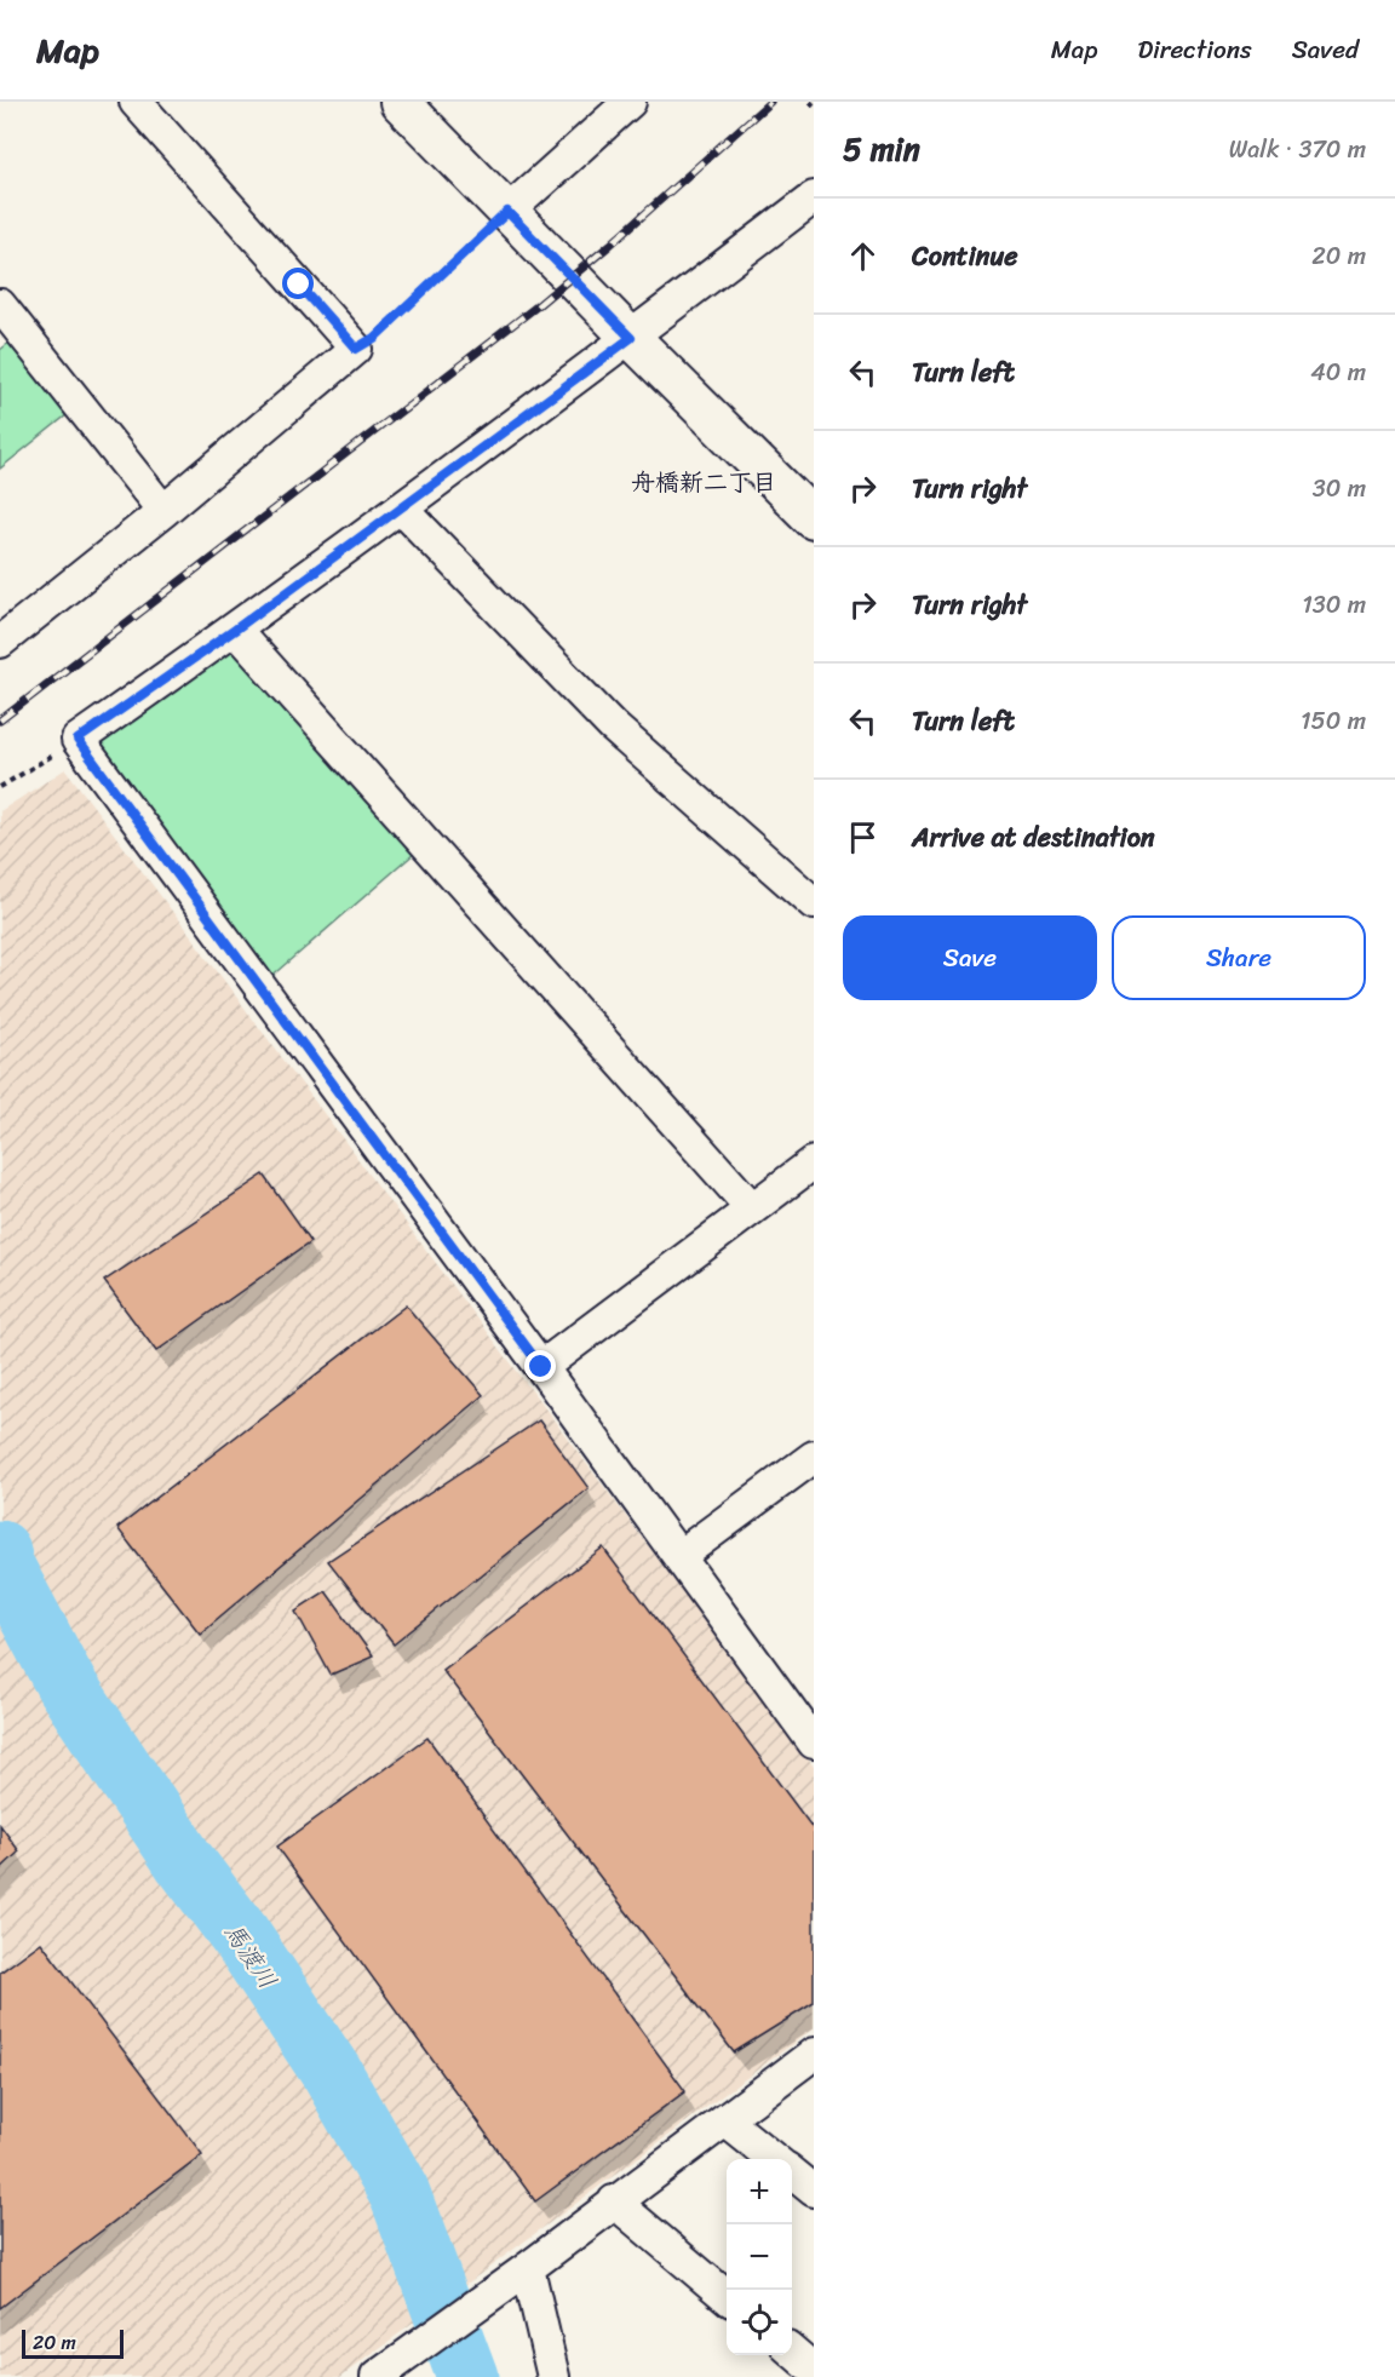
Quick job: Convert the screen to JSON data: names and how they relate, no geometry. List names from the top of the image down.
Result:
{
  "districts": ["舟橋新二丁目"],
  "water": ["馬渡川"],
  "scale_bar": "20 m",
  "page": {
    "header": "Map",
    "nav": ["Map", "Directions", "Saved"],
    "heading": ["5 min", "Walk · 370 m"],
    "list": [
      ["Continue", "20 m"],
      ["Turn left", "40 m"],
      ["Turn right", "30 m"],
      ["Turn right", "130 m"],
      ["Turn left", "150 m"],
      "Arrive at destination"
    ],
    "buttons": ["Save", "Share"],
    "map_buttons": ["+", "−"],
    "scale": "20 m"
  }
}
